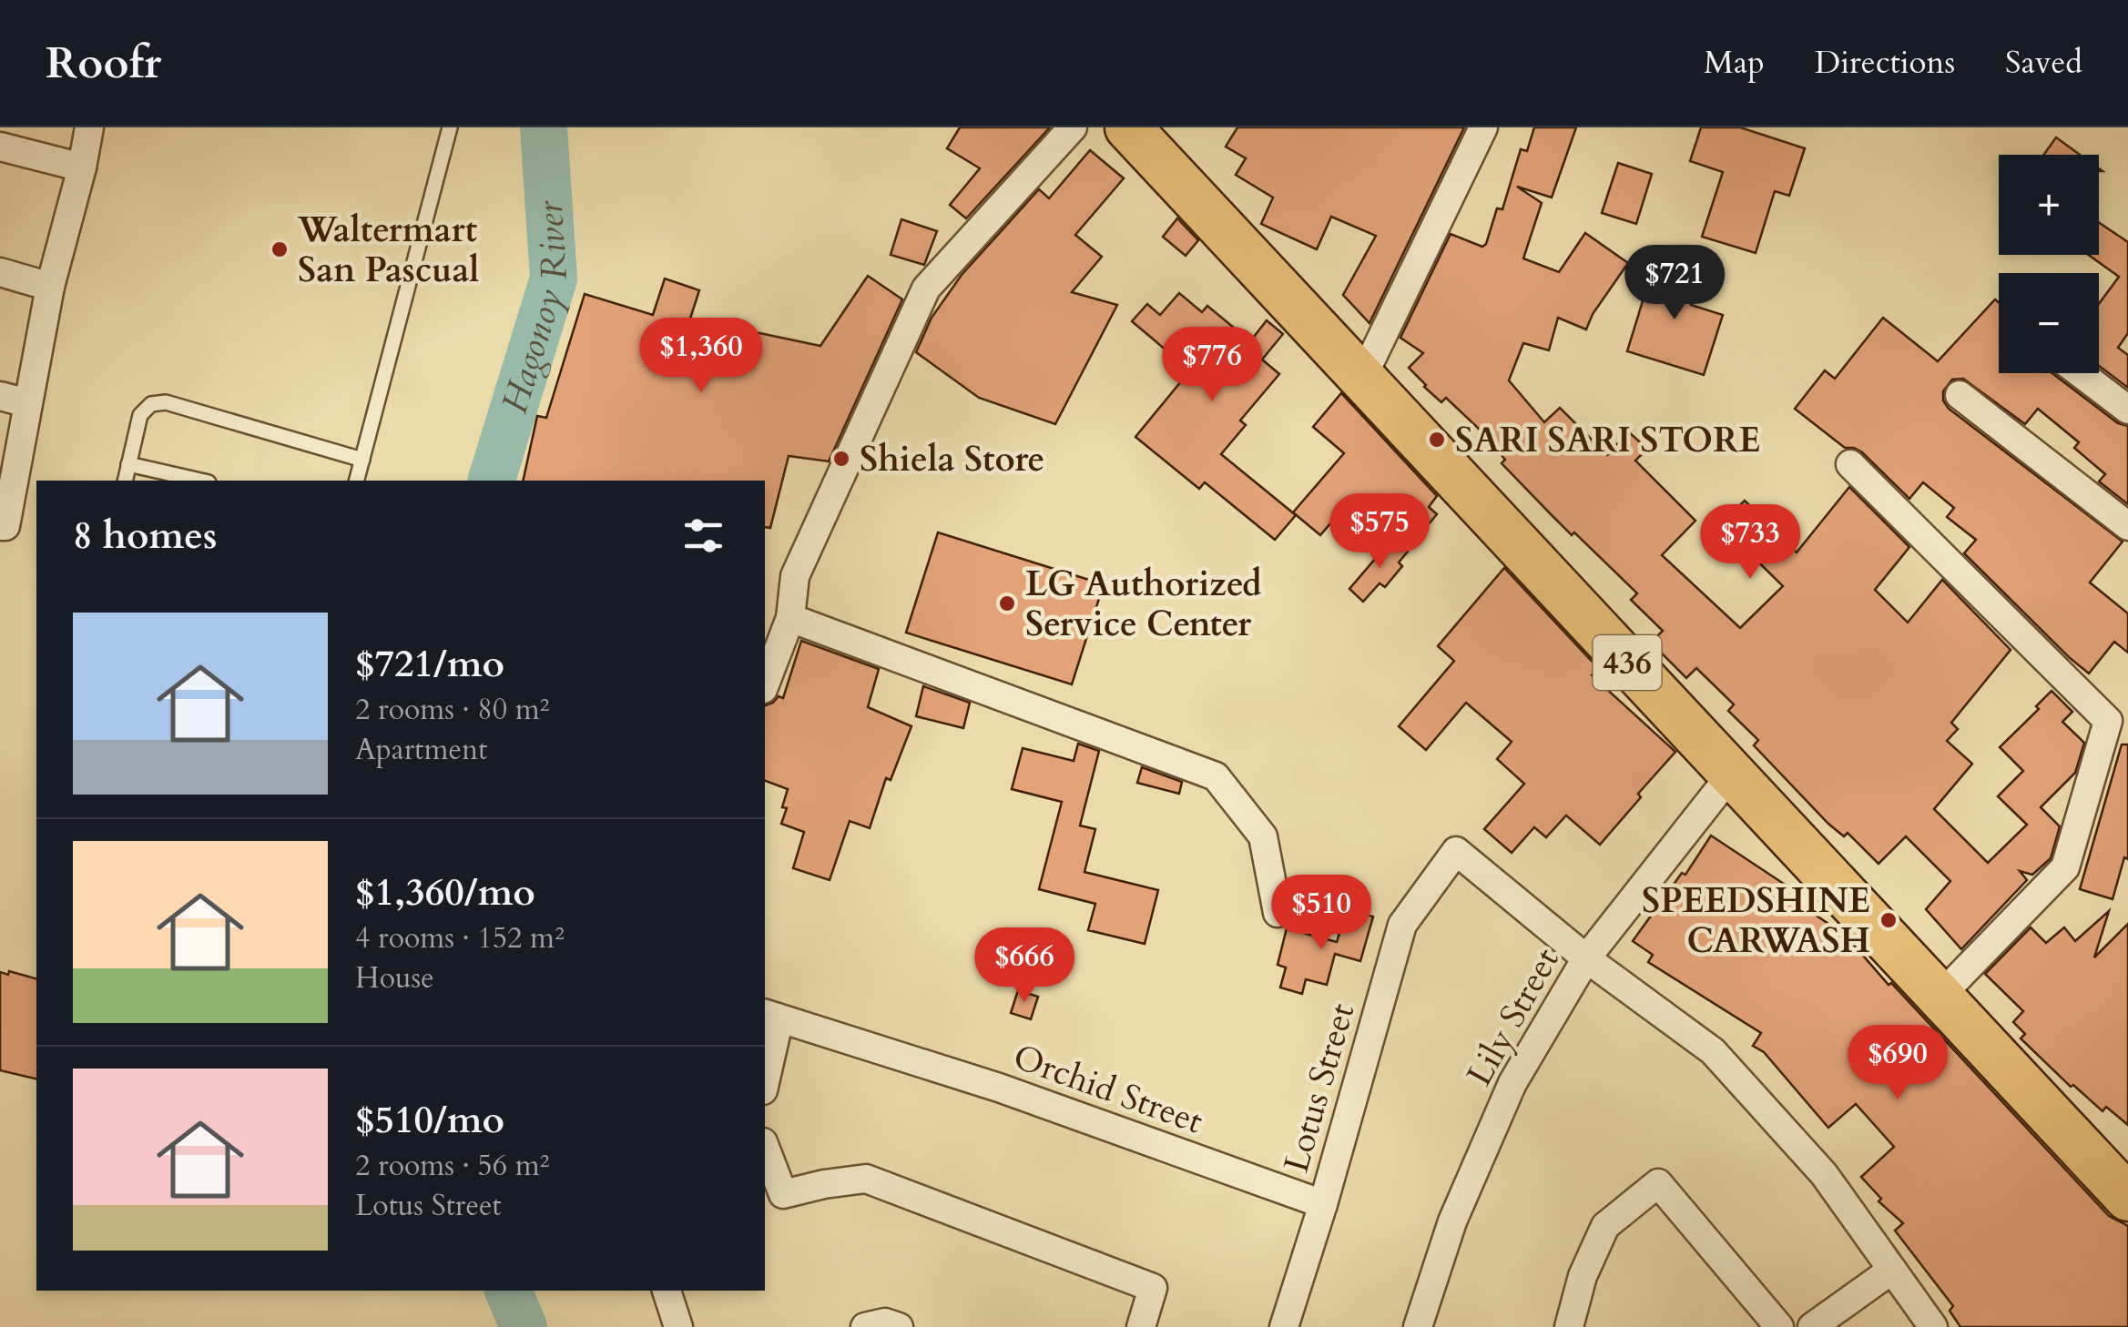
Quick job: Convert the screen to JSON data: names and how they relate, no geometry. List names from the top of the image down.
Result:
{
  "streets": {
    "main road": ["436"],
    "street": ["Lily Street", "Lotus Street", "Orchid Street"]
  },
  "crossings": [
    ["436", "Lily Street"],
    ["Lily Street", "Lotus Street"],
    ["Lotus Street", "Orchid Street"]
  ],
  "water": ["Hagonoy River"],
  "places": [
    "Waltermart San Pascual",
    "SARI SARI STORE",
    "Shiela Store",
    "LG Authorized Service Center",
    "SPEEDSHINE CARWASH"
  ],
  "page": {
    "header": "Roofr",
    "nav": ["Map", "Directions", "Saved"],
    "map_buttons": ["+", "−"],
    "price": [
      "$721",
      "$1,360",
      "$776",
      "$575",
      "$733",
      "$510",
      "$666",
      "$690"
    ],
    "heading": "8 homes",
    "list": [
      {
        "name": "$721/mo",
        "note": "2 rooms · 80 m² · Apartment"
      },
      {
        "name": "$1,360/mo",
        "note": "4 rooms · 152 m² · House"
      },
      {
        "name": "$510/mo",
        "note": "2 rooms · 56 m² · Lotus Street"
      }
    ]
  }
}
